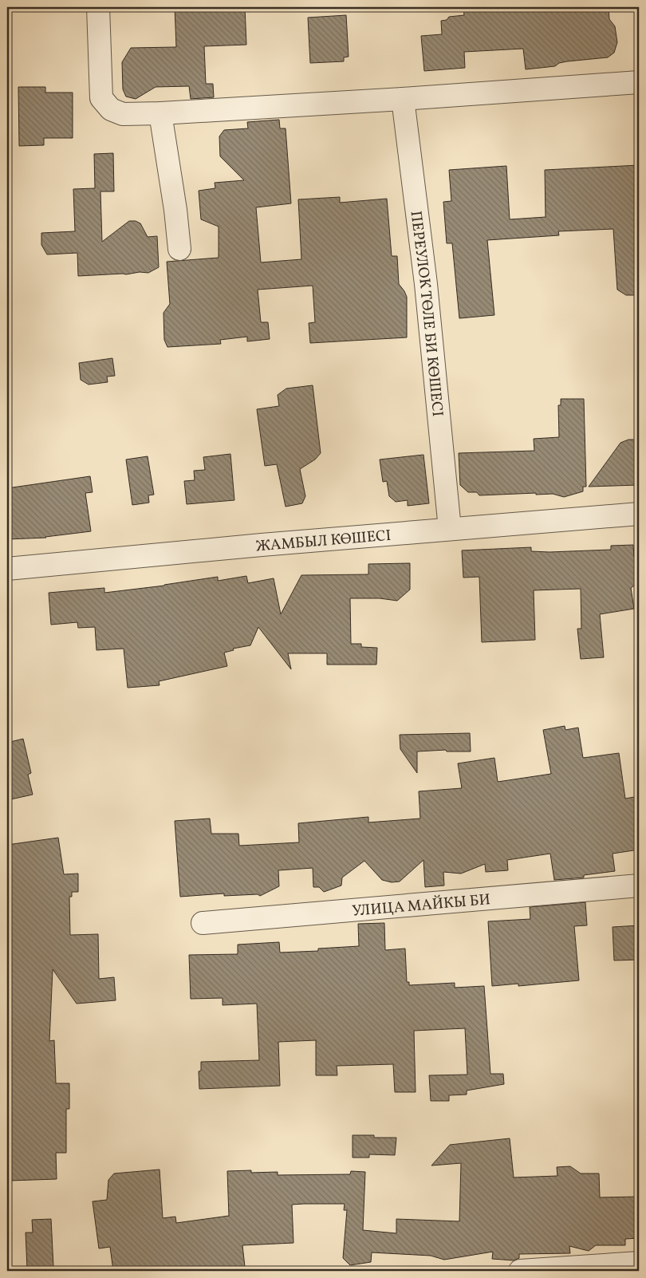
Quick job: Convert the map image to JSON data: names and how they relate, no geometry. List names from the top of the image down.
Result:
{
  "streets": {
    "street": ["ПЕРЕУЛОК ТӨЛЕ БИ КӨШЕСІ", "ЖАМБЫЛ КӨШЕСІ", "УЛИЦА МАЙКЫ БИ"]
  },
  "crossings": [
    ["ПЕРЕУЛОК ТӨЛЕ БИ КӨШЕСІ", "ЖАМБЫЛ КӨШЕСІ"]
  ]
}
